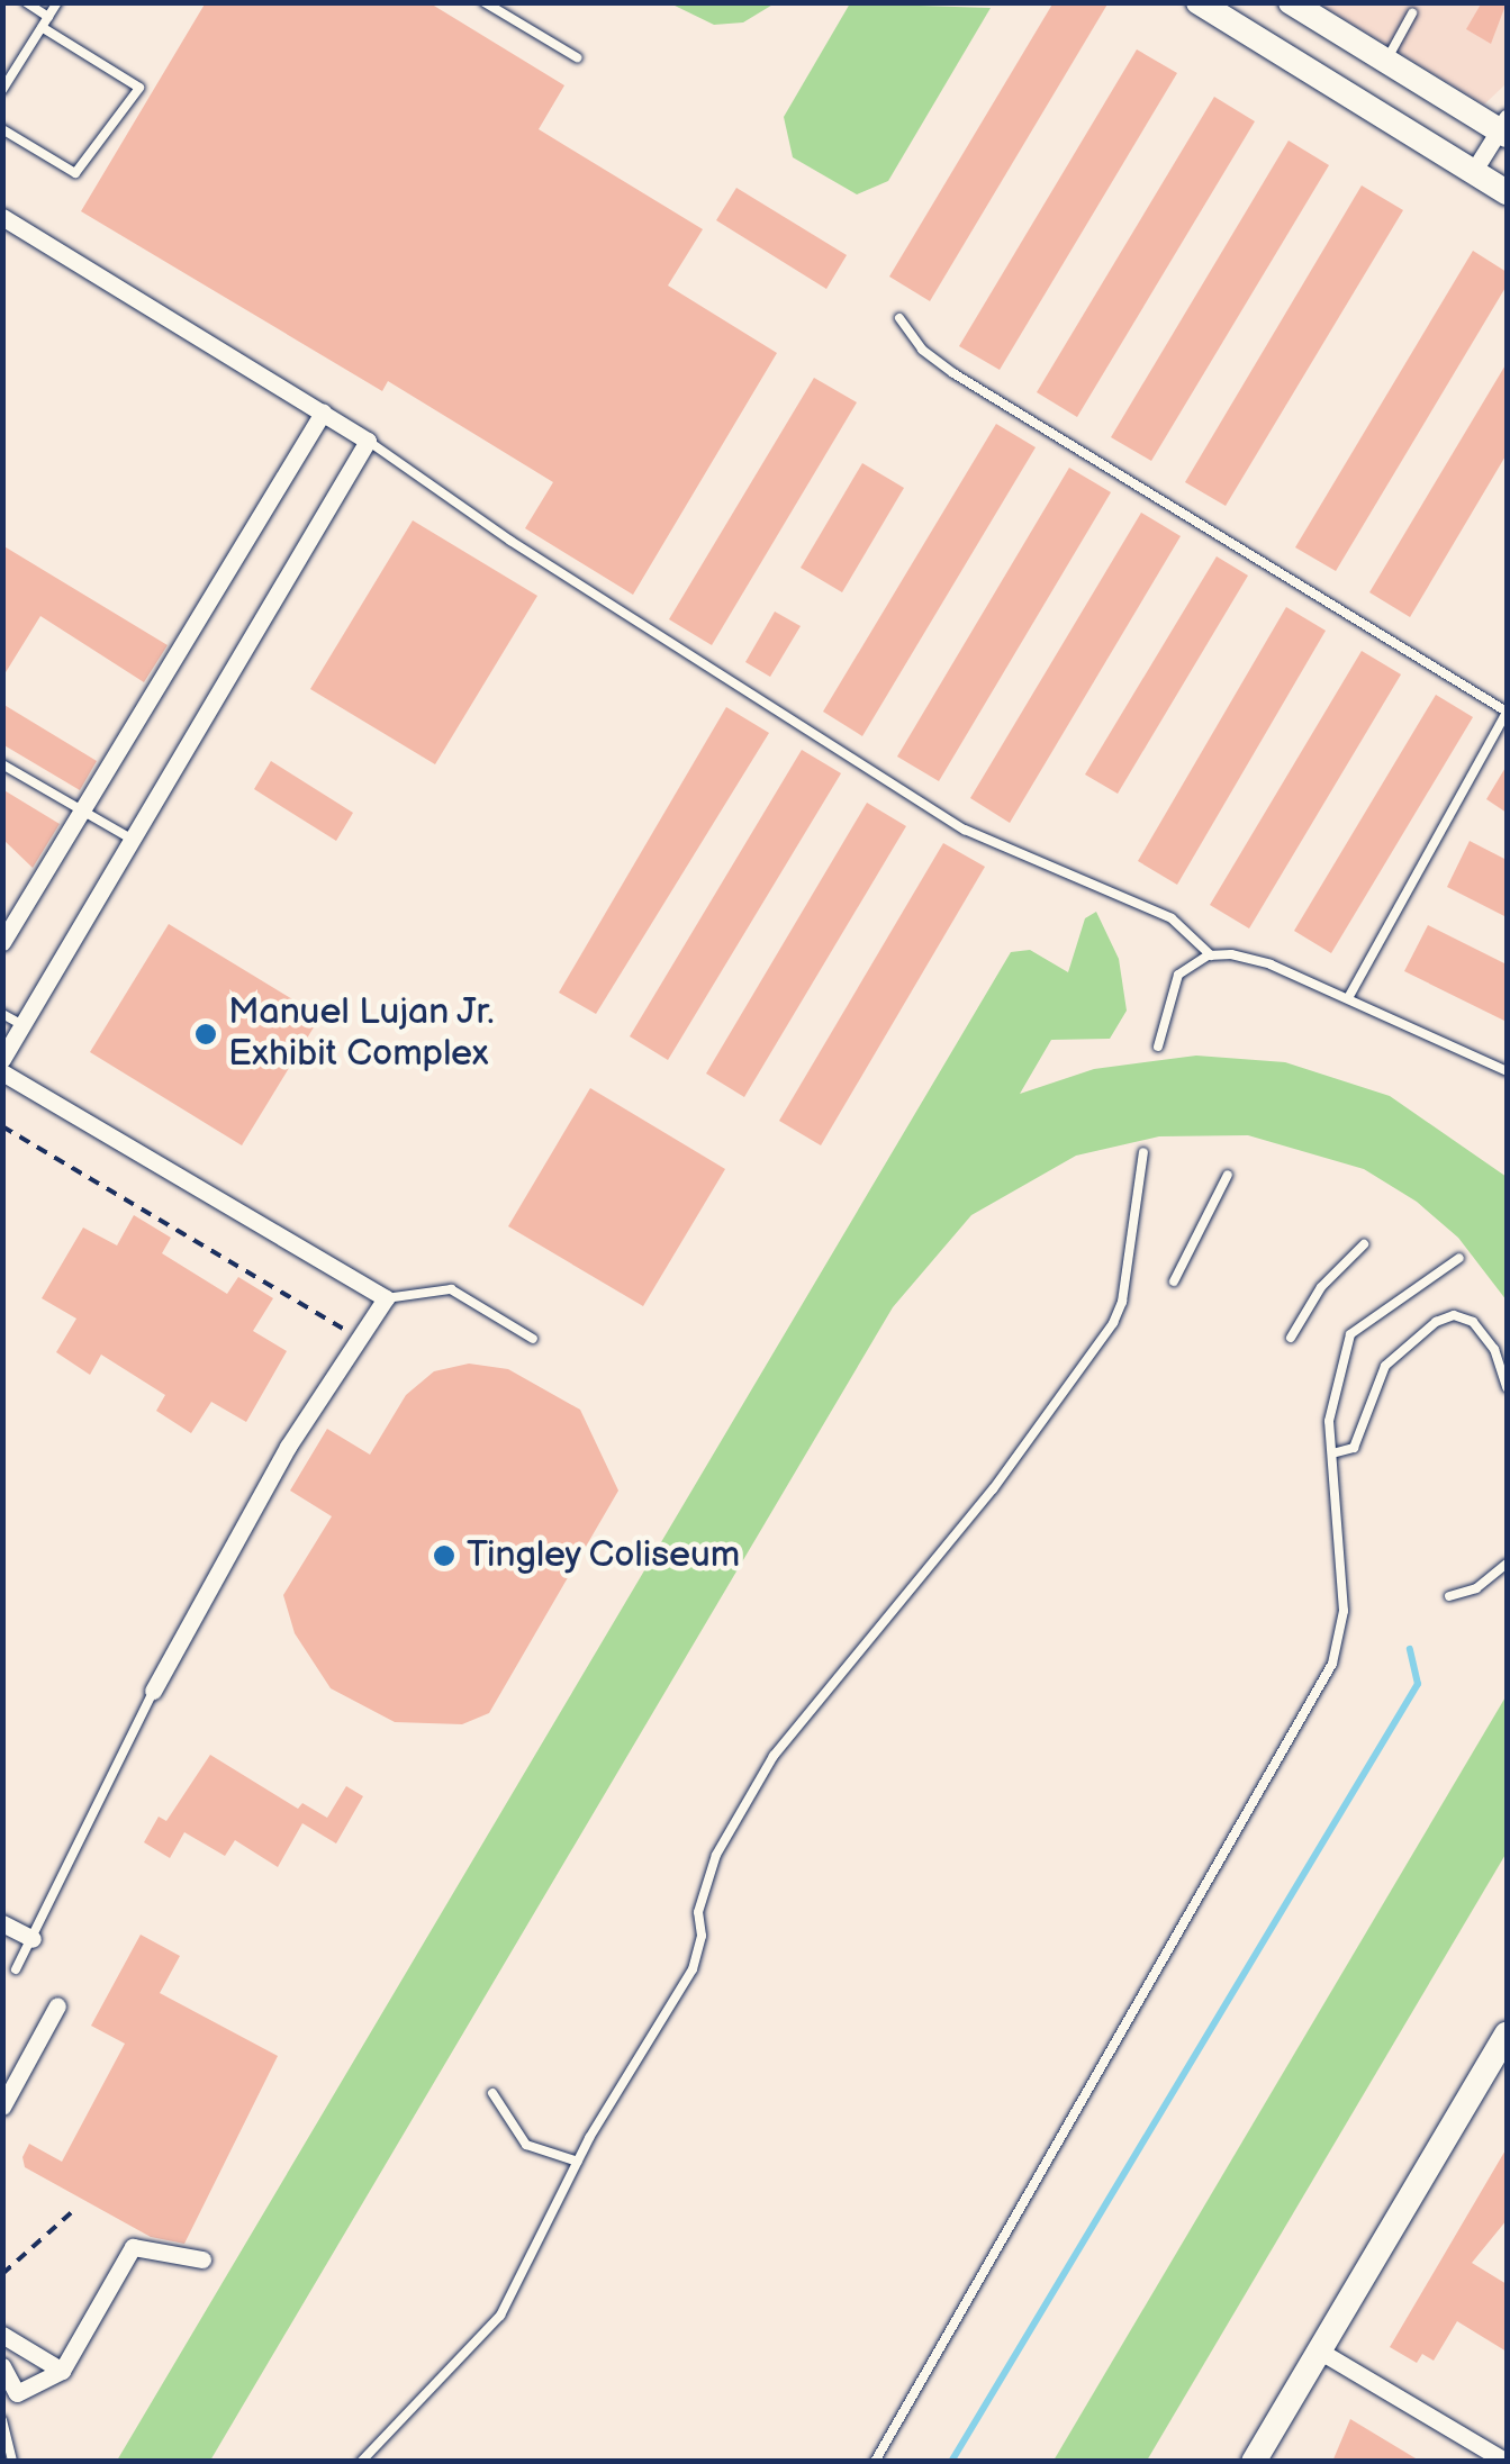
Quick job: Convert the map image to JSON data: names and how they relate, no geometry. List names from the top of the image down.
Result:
{
  "places": ["Manuel Lujan Jr. Exhibit Complex", "Tingley Coliseum"]
}
